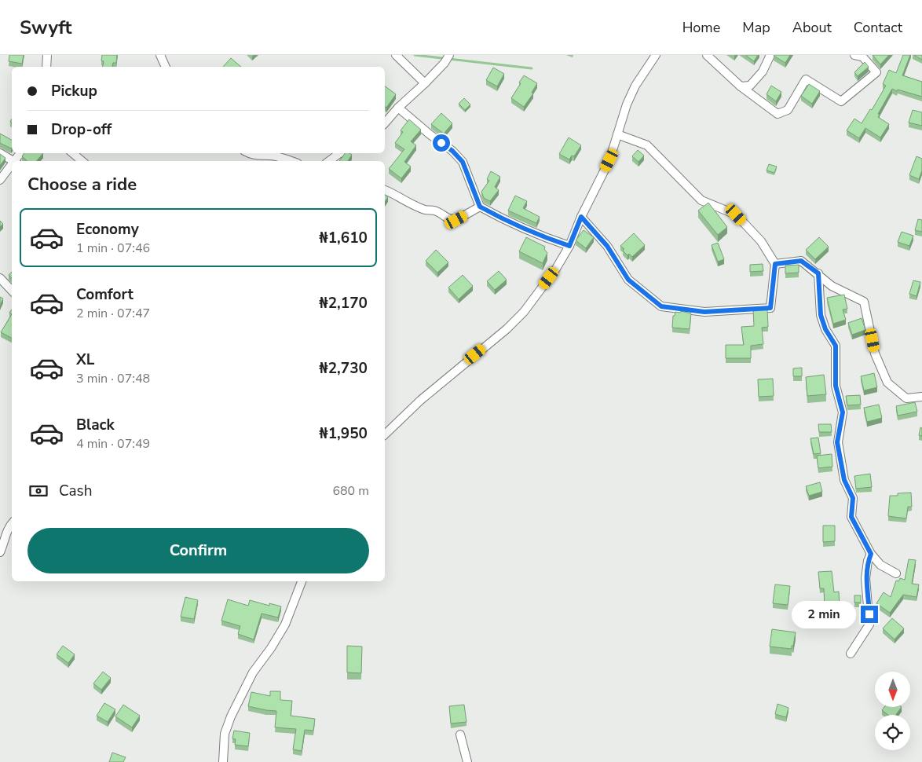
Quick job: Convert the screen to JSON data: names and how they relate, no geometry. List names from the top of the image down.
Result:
{
  "north": "bottom",
  "page": {
    "header": "Swyft",
    "nav": [
      "Home",
      "Map",
      "About",
      "Contact"
    ],
    "banner": ["Pickup", "Drop-off"],
    "heading": "Choose a ride",
    "list": [
      {
        "name": "Economy",
        "note": "1 min · 07:46",
        "value": "₦1,610"
      },
      {
        "name": "Comfort",
        "note": "2 min · 07:47",
        "value": "₦2,170"
      },
      {
        "name": "XL",
        "note": "3 min · 07:48",
        "value": "₦2,730"
      },
      {
        "name": "Black",
        "note": "4 min · 07:49",
        "value": "₦1,950"
      }
    ],
    "pay": ["Cash", "680 m"],
    "buttons": "Confirm",
    "bubble": "2 min"
  }
}
